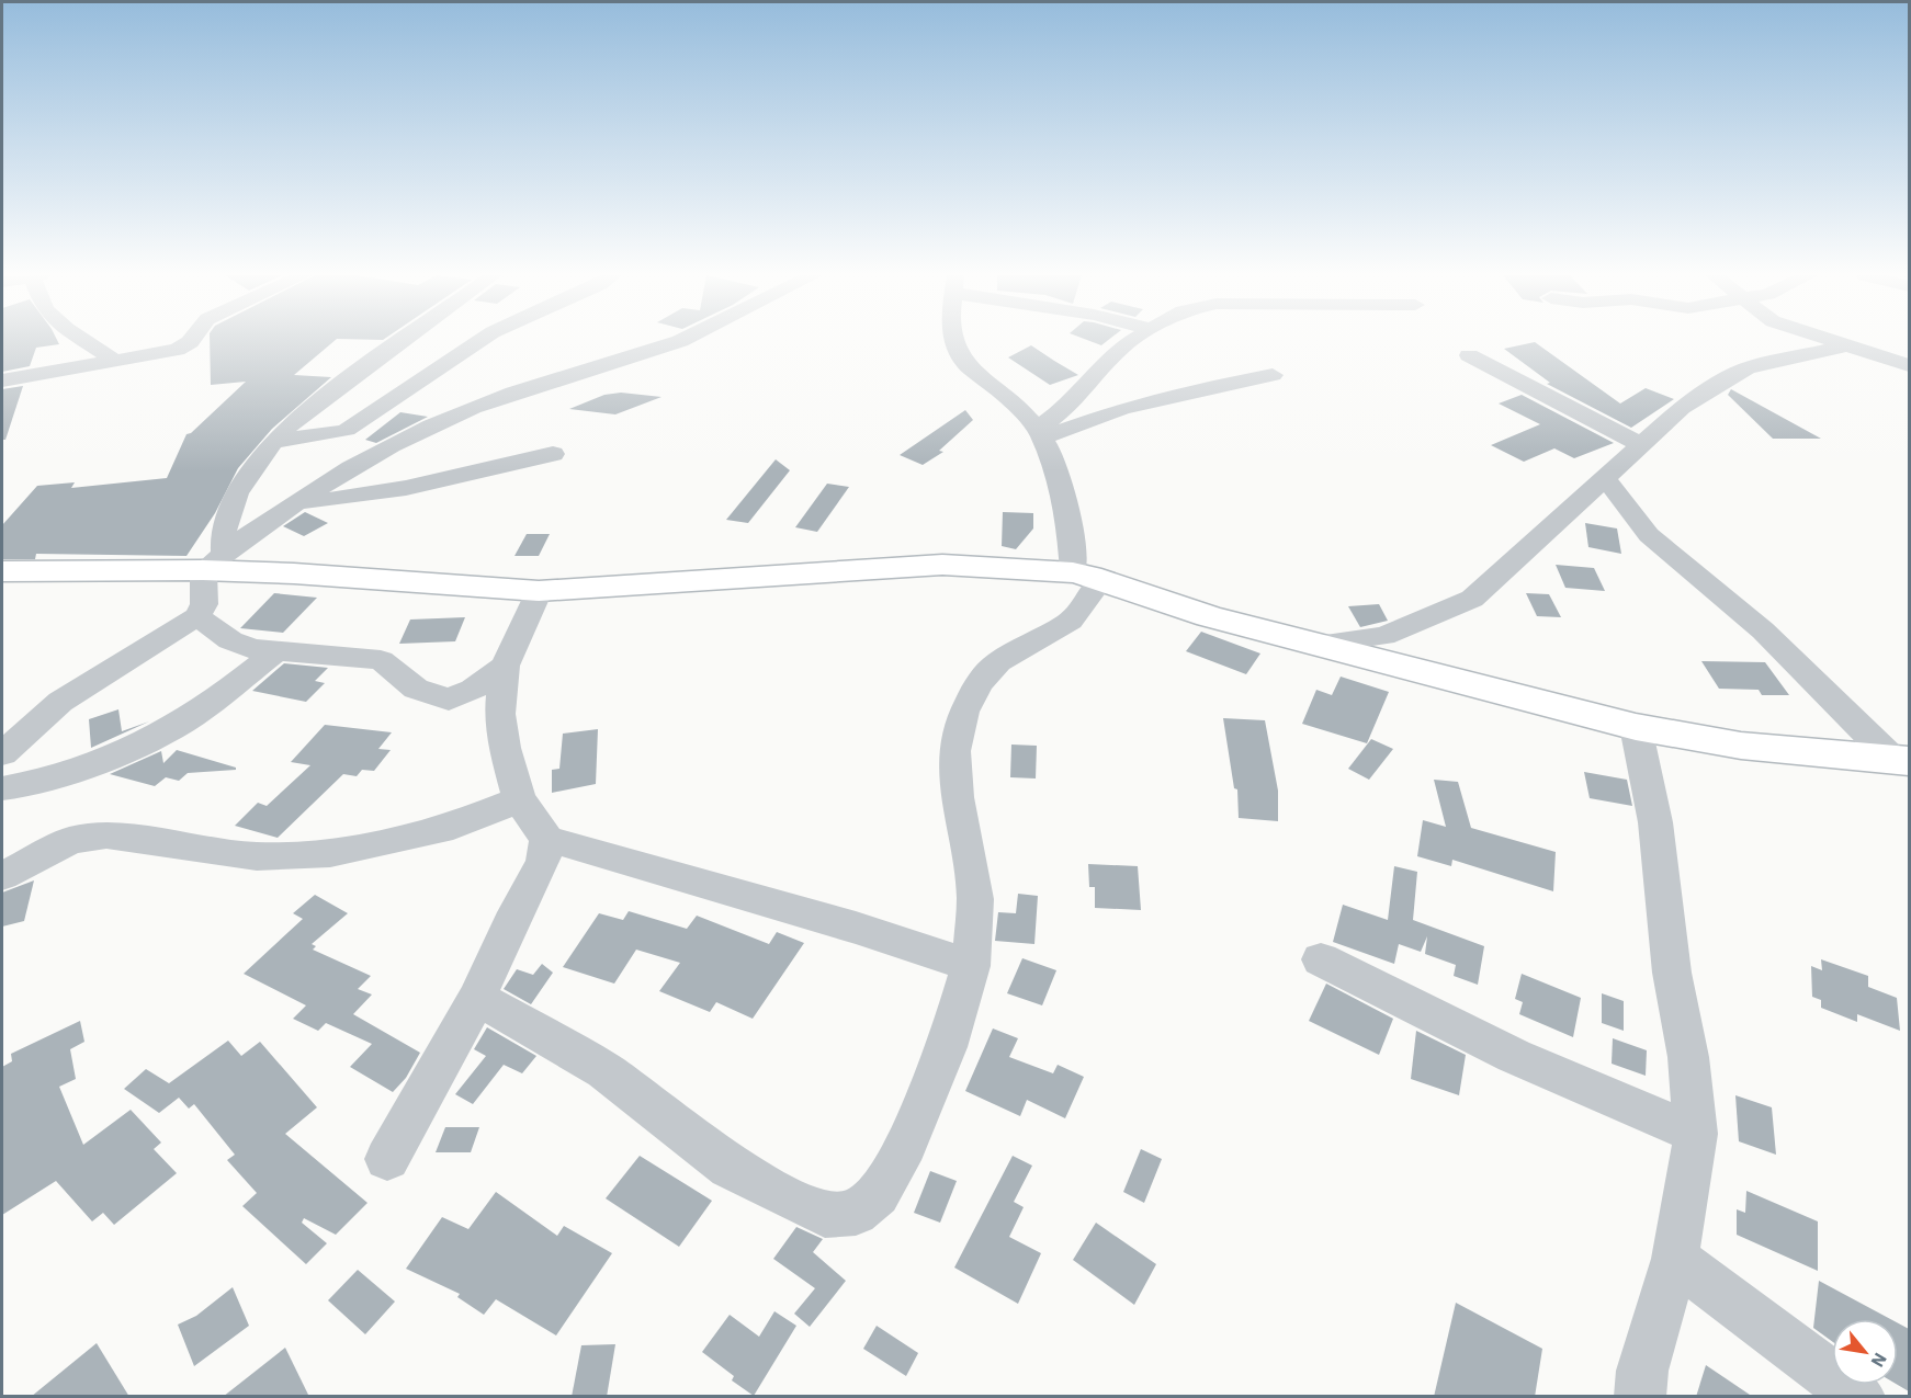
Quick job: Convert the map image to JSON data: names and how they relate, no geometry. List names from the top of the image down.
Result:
{
  "north": "bottom right"
}
